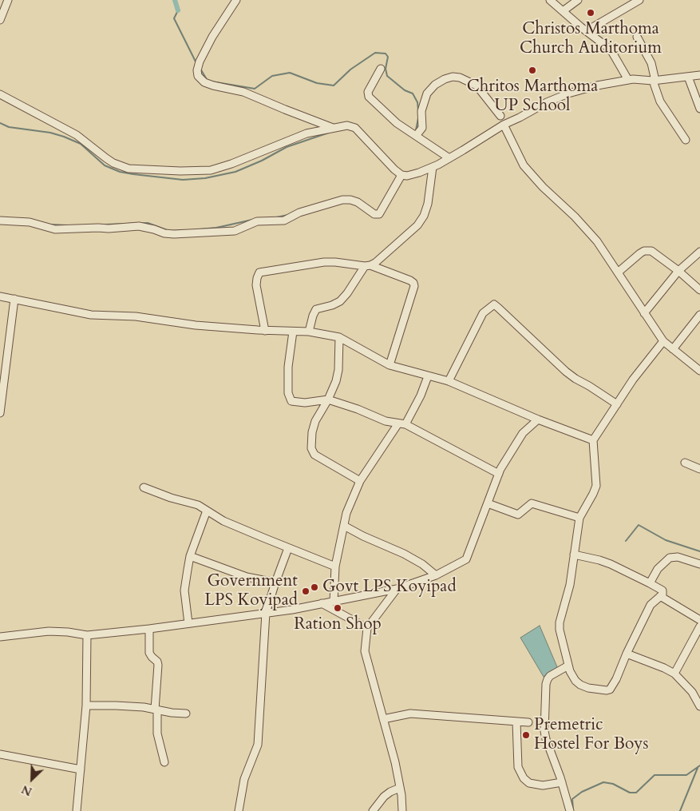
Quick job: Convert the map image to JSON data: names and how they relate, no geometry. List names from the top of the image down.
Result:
{
  "places": [
    "Christos Marthoma Church Auditorium",
    "Chritos Marthoma UP School",
    "Govt LPS Koyipad",
    "Government LPS Koyipad",
    "Ration Shop",
    "Premetric Hostel For Boys"
  ],
  "north": "bottom left"
}
